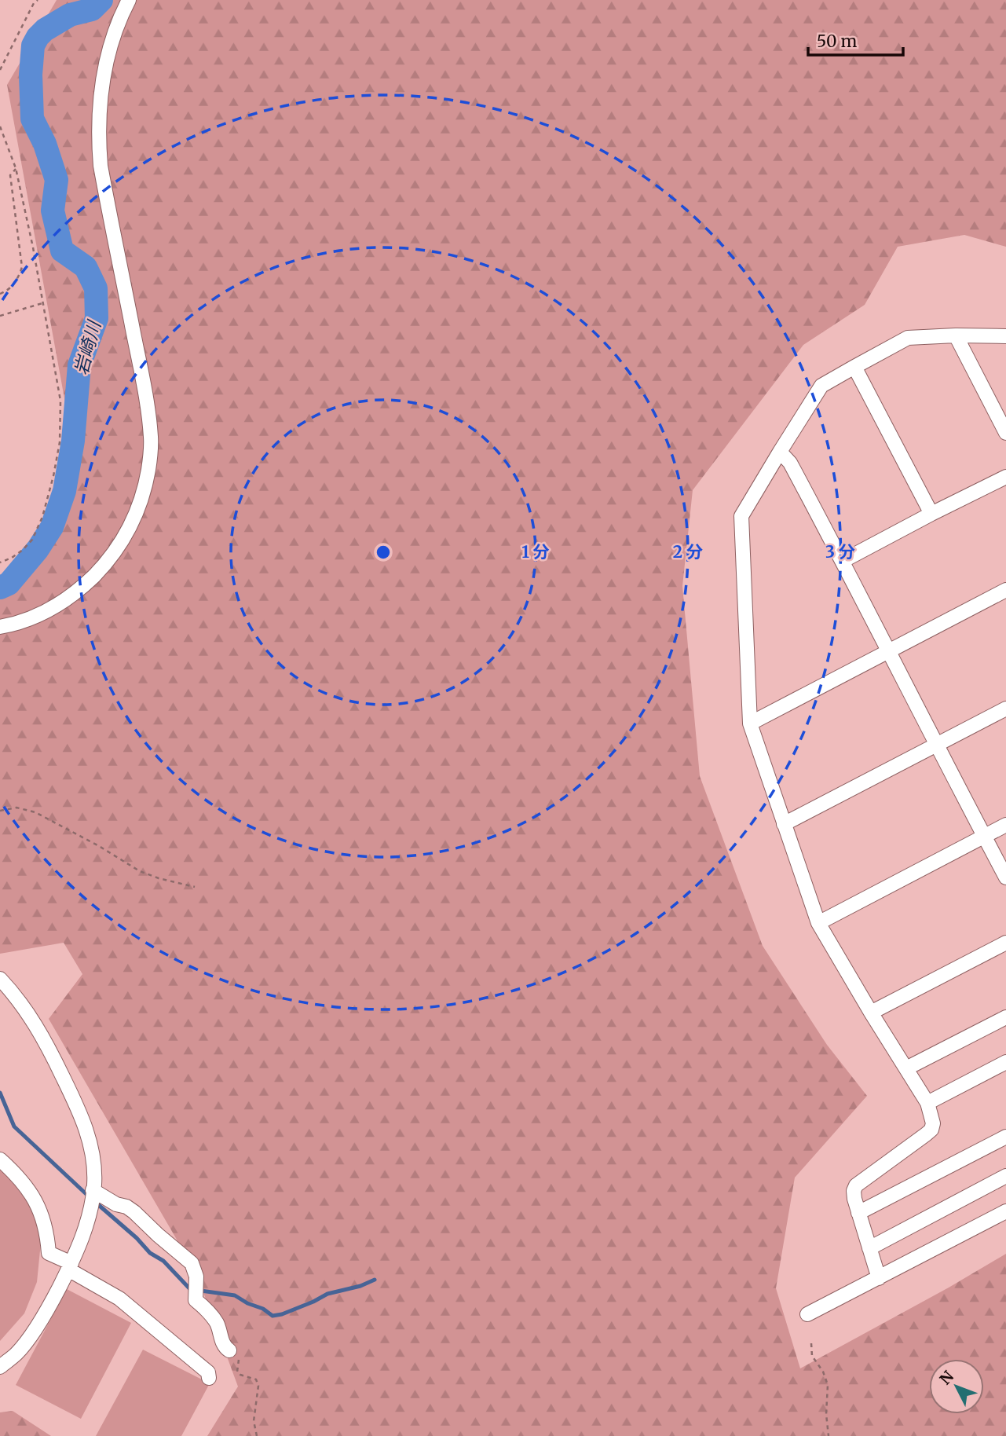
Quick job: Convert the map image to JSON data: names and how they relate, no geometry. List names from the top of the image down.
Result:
{
  "water": ["岩崎川"],
  "scale_bar": "50 m",
  "north": "top left",
  "rings": ["1 分", "2 分", "3 分"]
}
